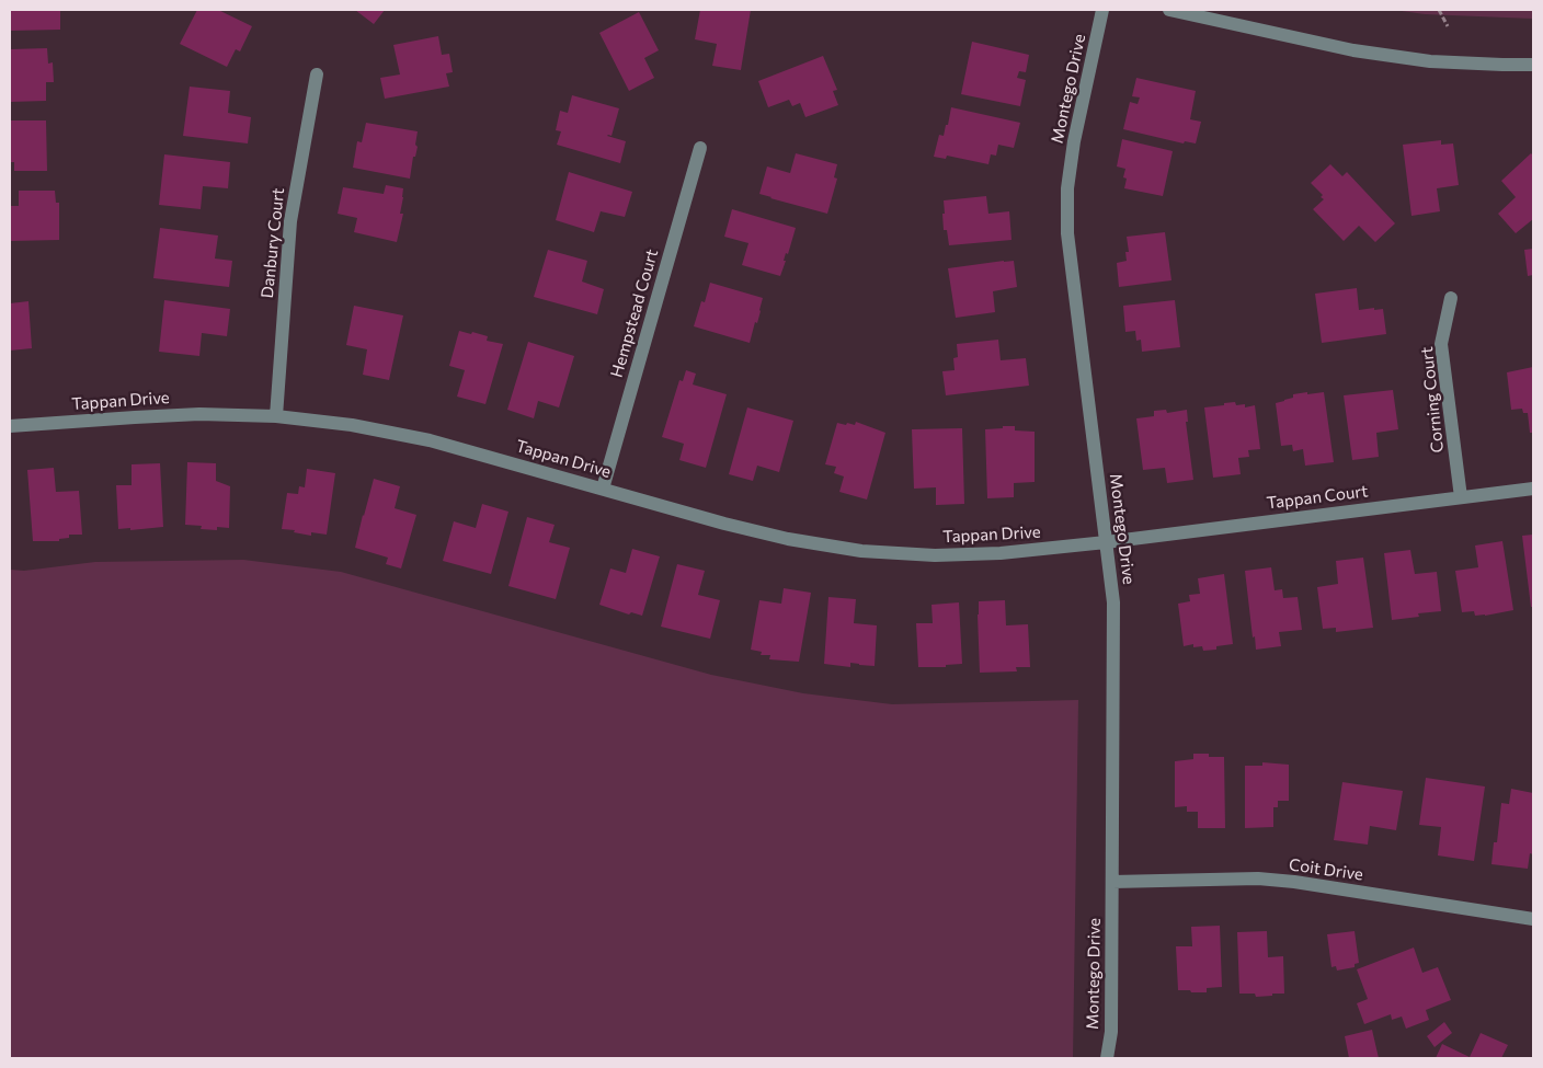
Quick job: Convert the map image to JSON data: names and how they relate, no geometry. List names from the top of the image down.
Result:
{
  "streets": {
    "street": [
      "Montego Drive",
      "Danbury Court",
      "Hempstead Court",
      "Corning Court",
      "Tappan Drive",
      "Tappan Court",
      "Coit Drive"
    ]
  },
  "crossings": [
    ["Montego Drive", "Tappan Drive"],
    ["Montego Drive", "Tappan Court"],
    ["Montego Drive", "Coit Drive"],
    ["Danbury Court", "Tappan Drive"],
    ["Hempstead Court", "Tappan Drive"],
    ["Corning Court", "Tappan Court"],
    ["Tappan Drive", "Tappan Court"]
  ]
}
